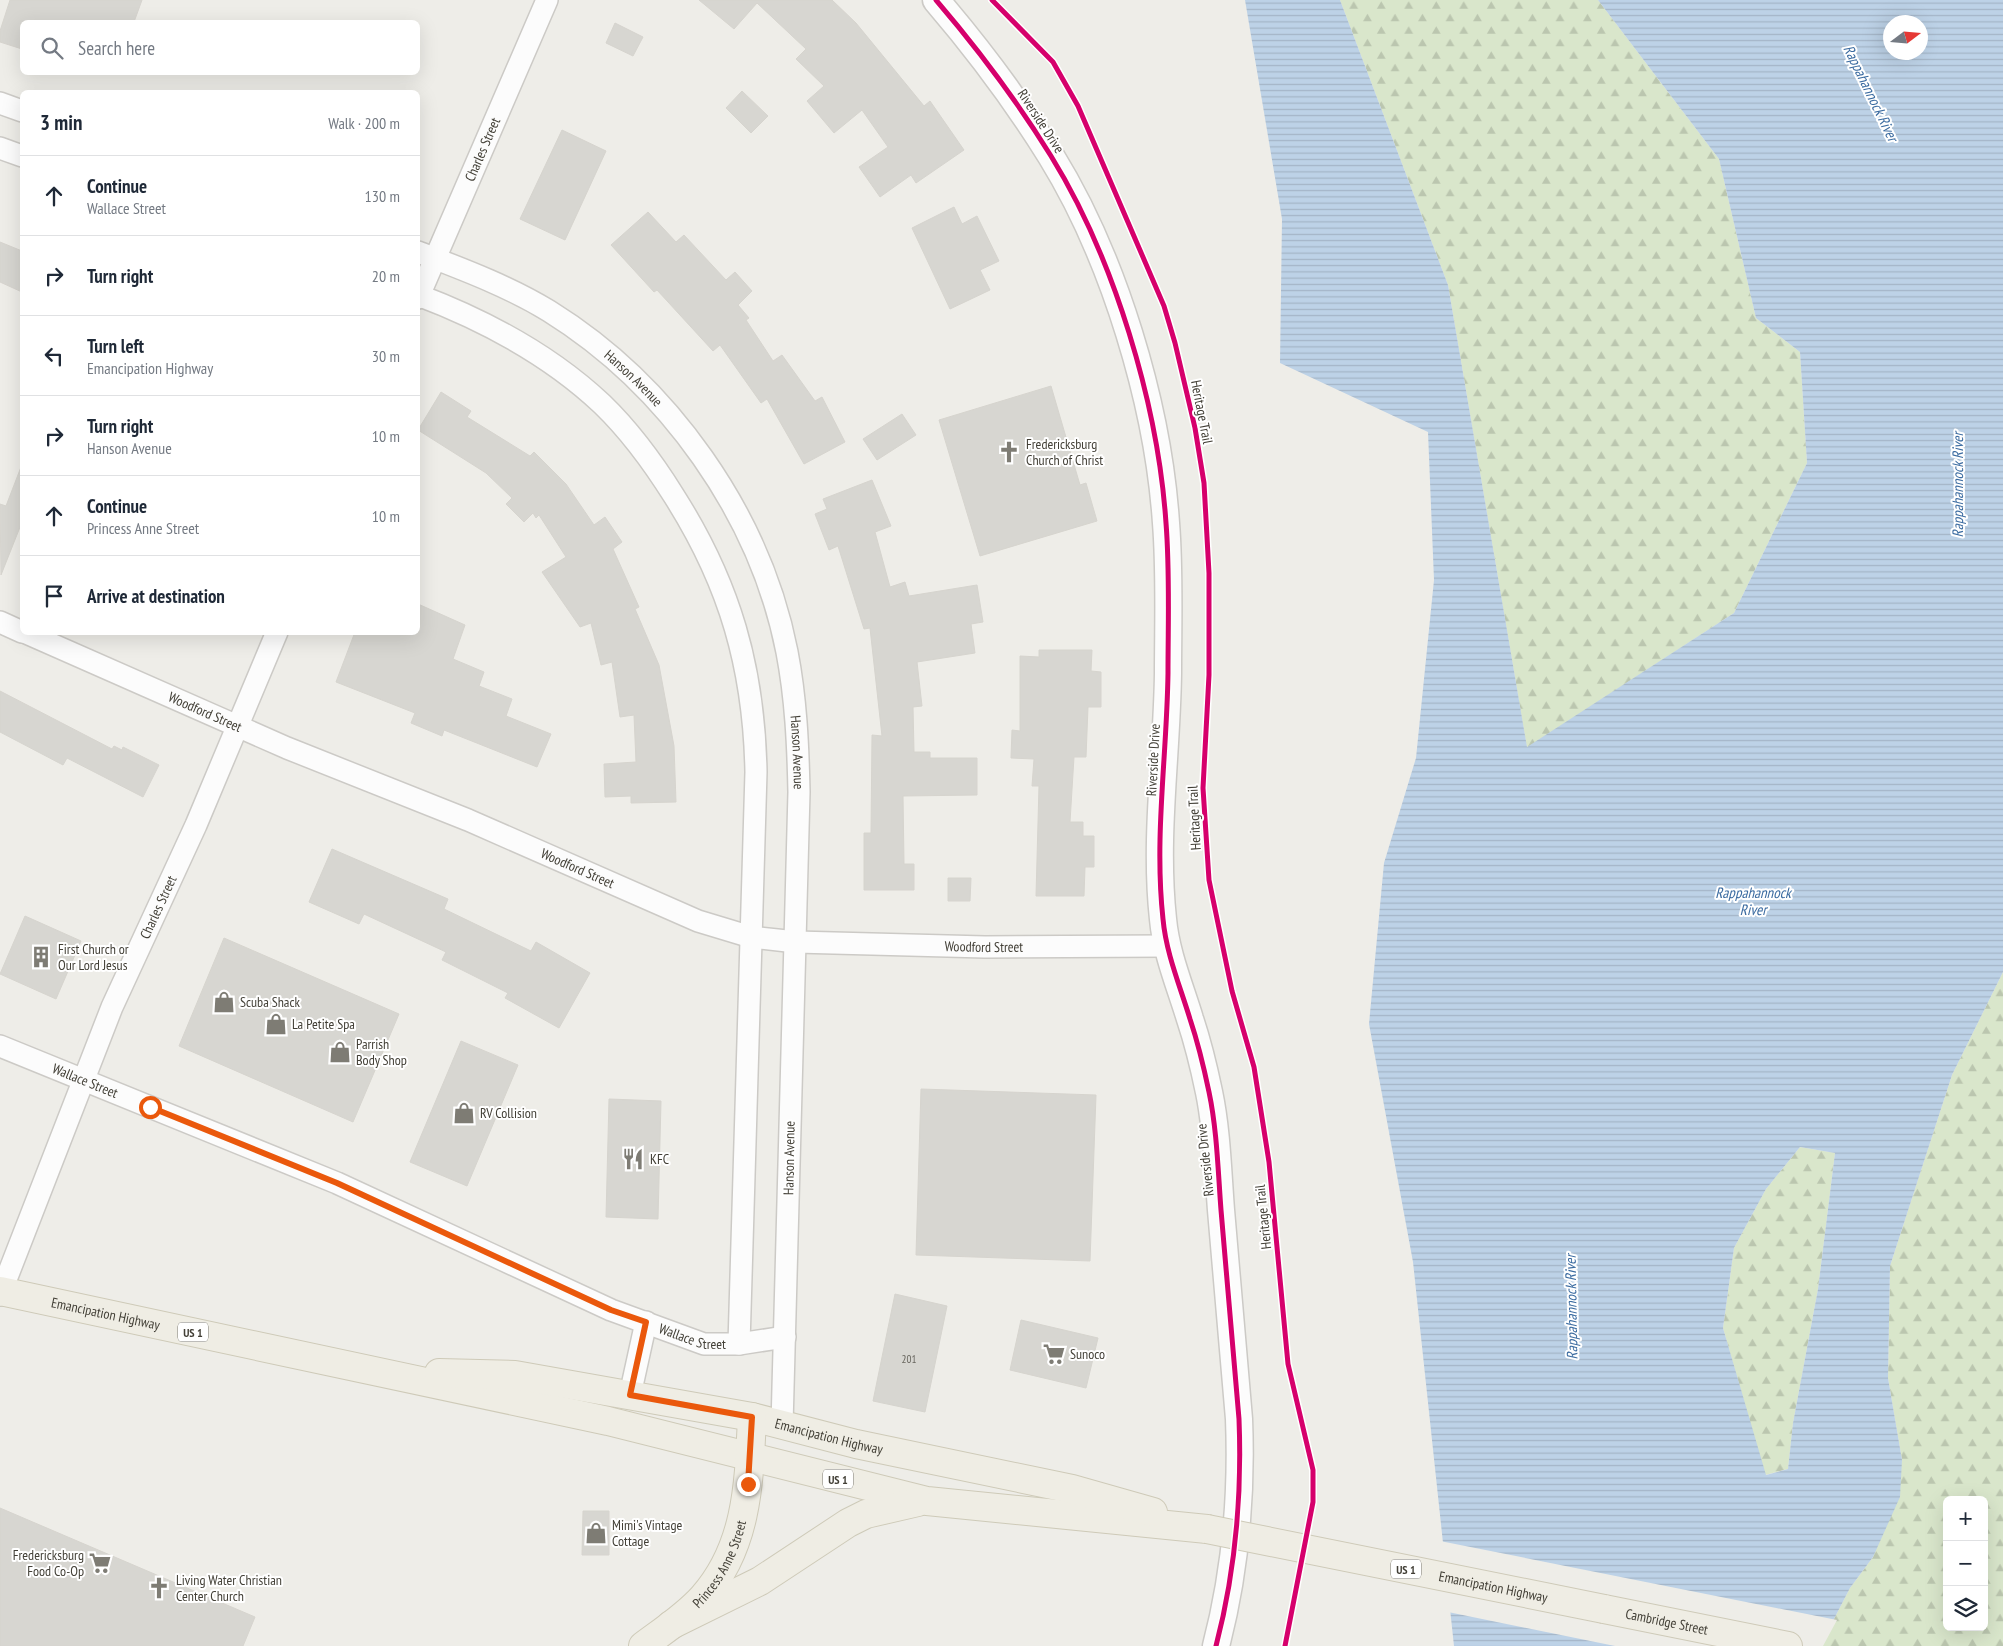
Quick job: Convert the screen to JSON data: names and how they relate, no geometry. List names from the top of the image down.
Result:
{
  "streets": {
    "main road": [
      "Emancipation Highway",
      "US 1",
      "Princess Anne Street",
      "Cambridge Street"
    ],
    "street": [
      "Riverside Drive",
      "Charles Street",
      "Hanson Avenue",
      "Woodford Street",
      "Wallace Street"
    ],
    "cycle path": ["Heritage Trail"]
  },
  "crossings": [
    ["Riverside Drive", "Woodford Street"],
    ["Charles Street", "Hanson Avenue"],
    ["Charles Street", "Woodford Street"],
    ["Charles Street", "Wallace Street"],
    ["Charles Street", "Emancipation Highway"],
    ["Hanson Avenue", "Woodford Street"],
    ["Hanson Avenue", "Wallace Street"],
    ["Hanson Avenue", "Emancipation Highway"],
    ["Emancipation Highway", "Princess Anne Street"],
    ["Emancipation Highway", "Cambridge Street"]
  ],
  "water": ["Rappahannock River"],
  "places": {
    "church": ["Fredericksburg Church of Christ", "Living Water Christian Center Church"],
    "building": ["First Church or Our Lord Jesus"],
    "shop": [
      "Scuba Shack",
      "La Petite Spa",
      "Parrish Body Shop",
      "RV Collision",
      "Mimi's Vintage Cottage"
    ],
    "restaurant": ["KFC"],
    "supermarket": ["Sunoco", "Fredericksburg Food Co-Op"]
  },
  "house_numbers": ["201"],
  "north": "right",
  "page": {
    "search": "Search here",
    "heading": ["3 min", "Walk · 200 m"],
    "list": [
      ["Continue", "Wallace Street", "130 m"],
      ["Turn right", "20 m"],
      ["Turn left", "Emancipation Highway", "30 m"],
      ["Turn right", "Hanson Avenue", "10 m"],
      ["Continue", "Princess Anne Street", "10 m"],
      "Arrive at destination"
    ],
    "map_buttons": ["+", "−"]
  }
}
